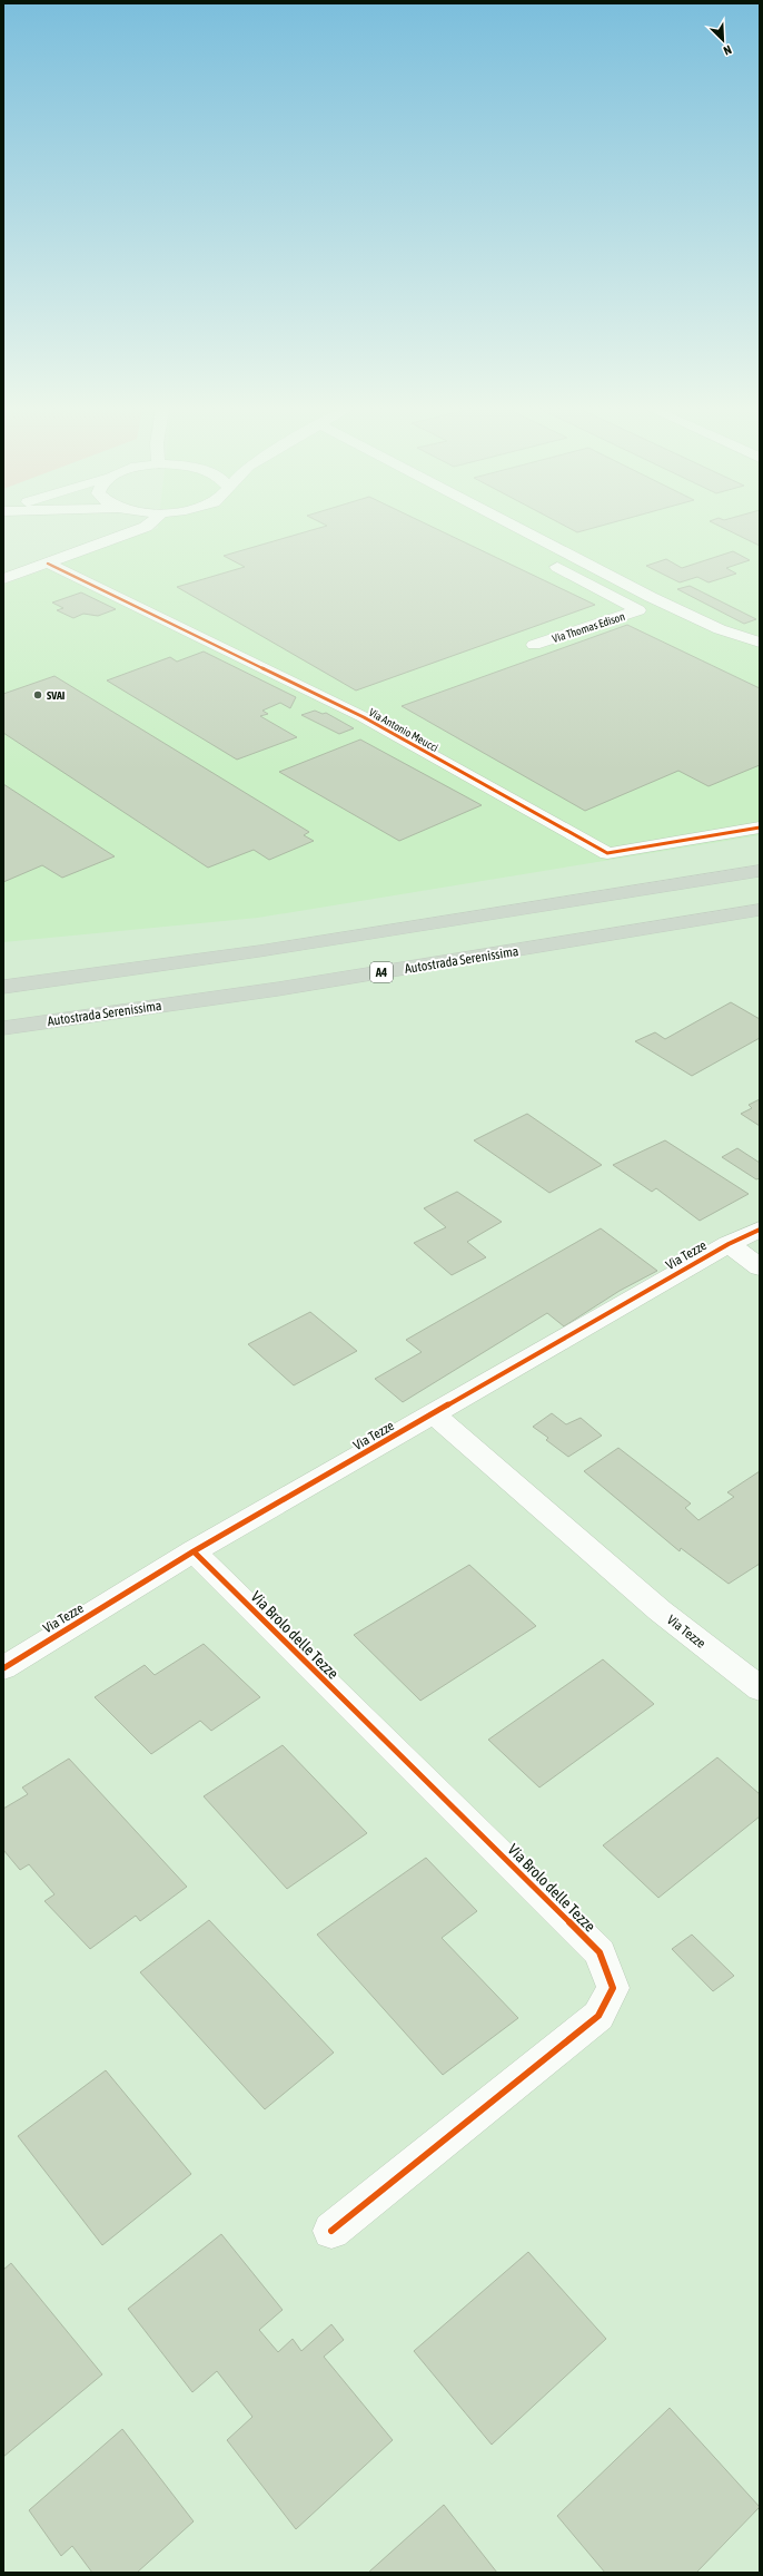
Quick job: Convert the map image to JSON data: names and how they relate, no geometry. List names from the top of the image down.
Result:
{
  "streets": {
    "highway": ["Autostrada Serenissima", "A4"],
    "street": [
      "Via Thomas Edison",
      "Via Antonio Meucci",
      "Via Tezze",
      "Via Brolo delle Tezze"
    ]
  },
  "crossings": [
    ["Via Tezze", "Via Brolo delle Tezze"]
  ],
  "places": ["SVAI"],
  "north": "bottom right"
}
